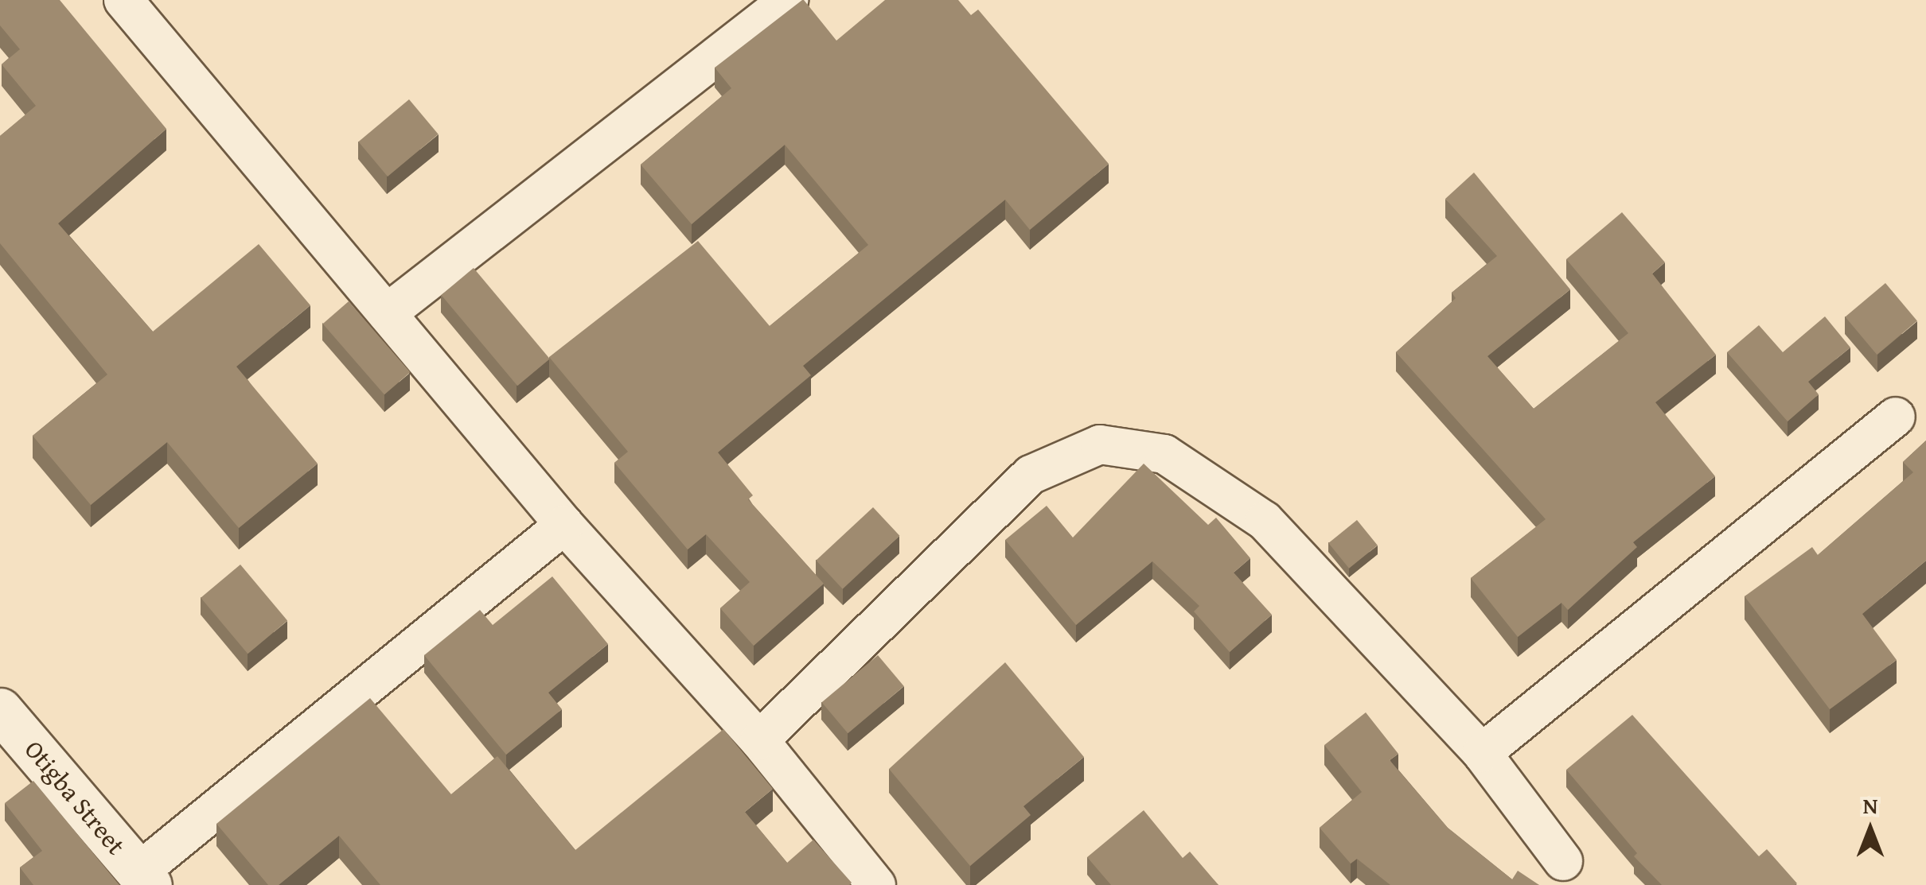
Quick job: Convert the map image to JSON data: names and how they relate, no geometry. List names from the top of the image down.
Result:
{
  "streets": {
    "street": ["Otigba Street"]
  },
  "north": "top"
}
